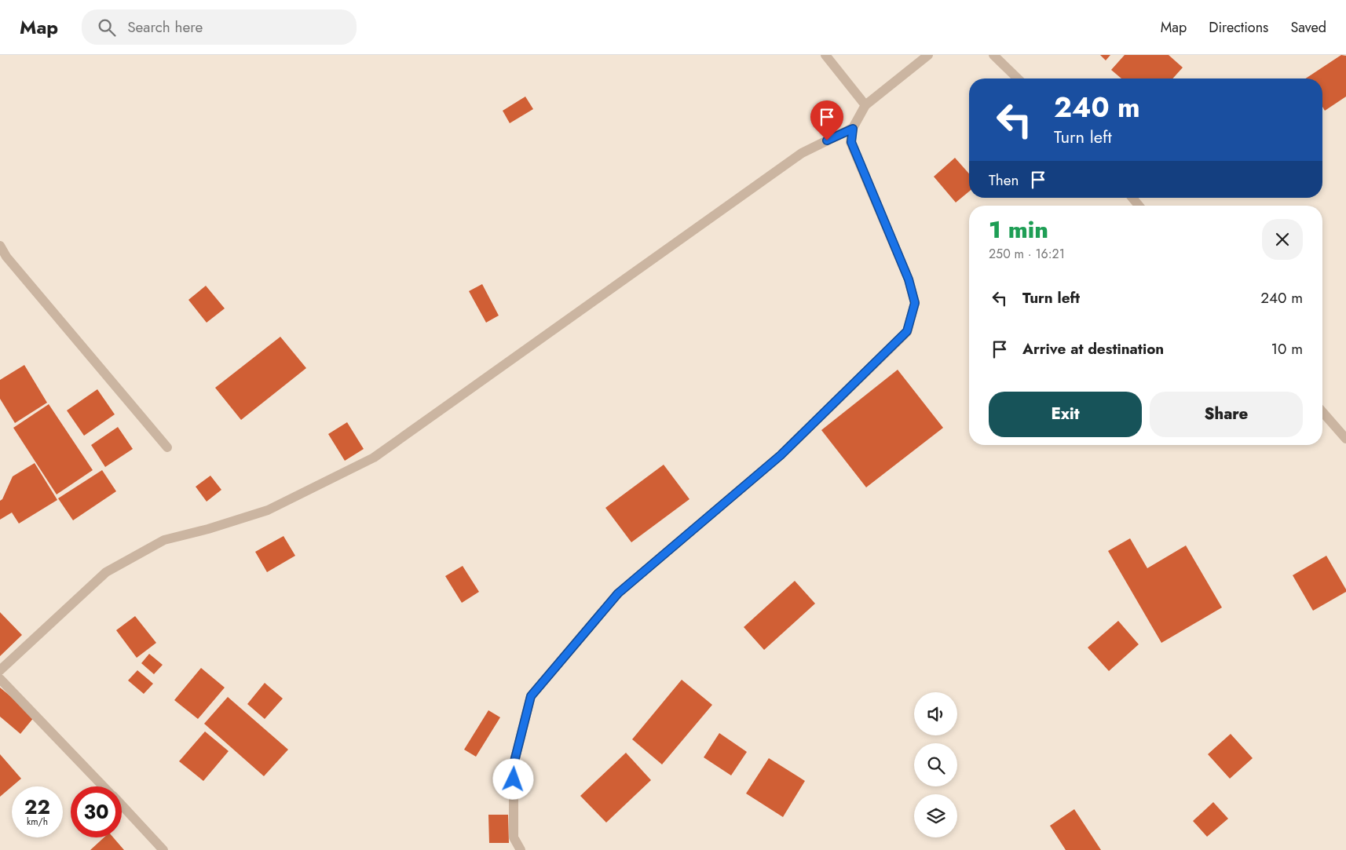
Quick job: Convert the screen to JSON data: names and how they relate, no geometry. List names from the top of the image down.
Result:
{
  "page": {
    "header": "Map",
    "search": "Search here",
    "nav": ["Map", "Directions", "Saved"],
    "turn": ["240 m", "Turn left"],
    "then": "Then",
    "heading": ["1 min", "250 m · 16:21"],
    "list": [
      {
        "name": "Turn left",
        "value": "240 m"
      },
      {
        "name": "Arrive at destination",
        "value": "10 m"
      }
    ],
    "buttons": ["Exit", "Share"],
    "speed": "22 km/h",
    "limit": "30"
  }
}
